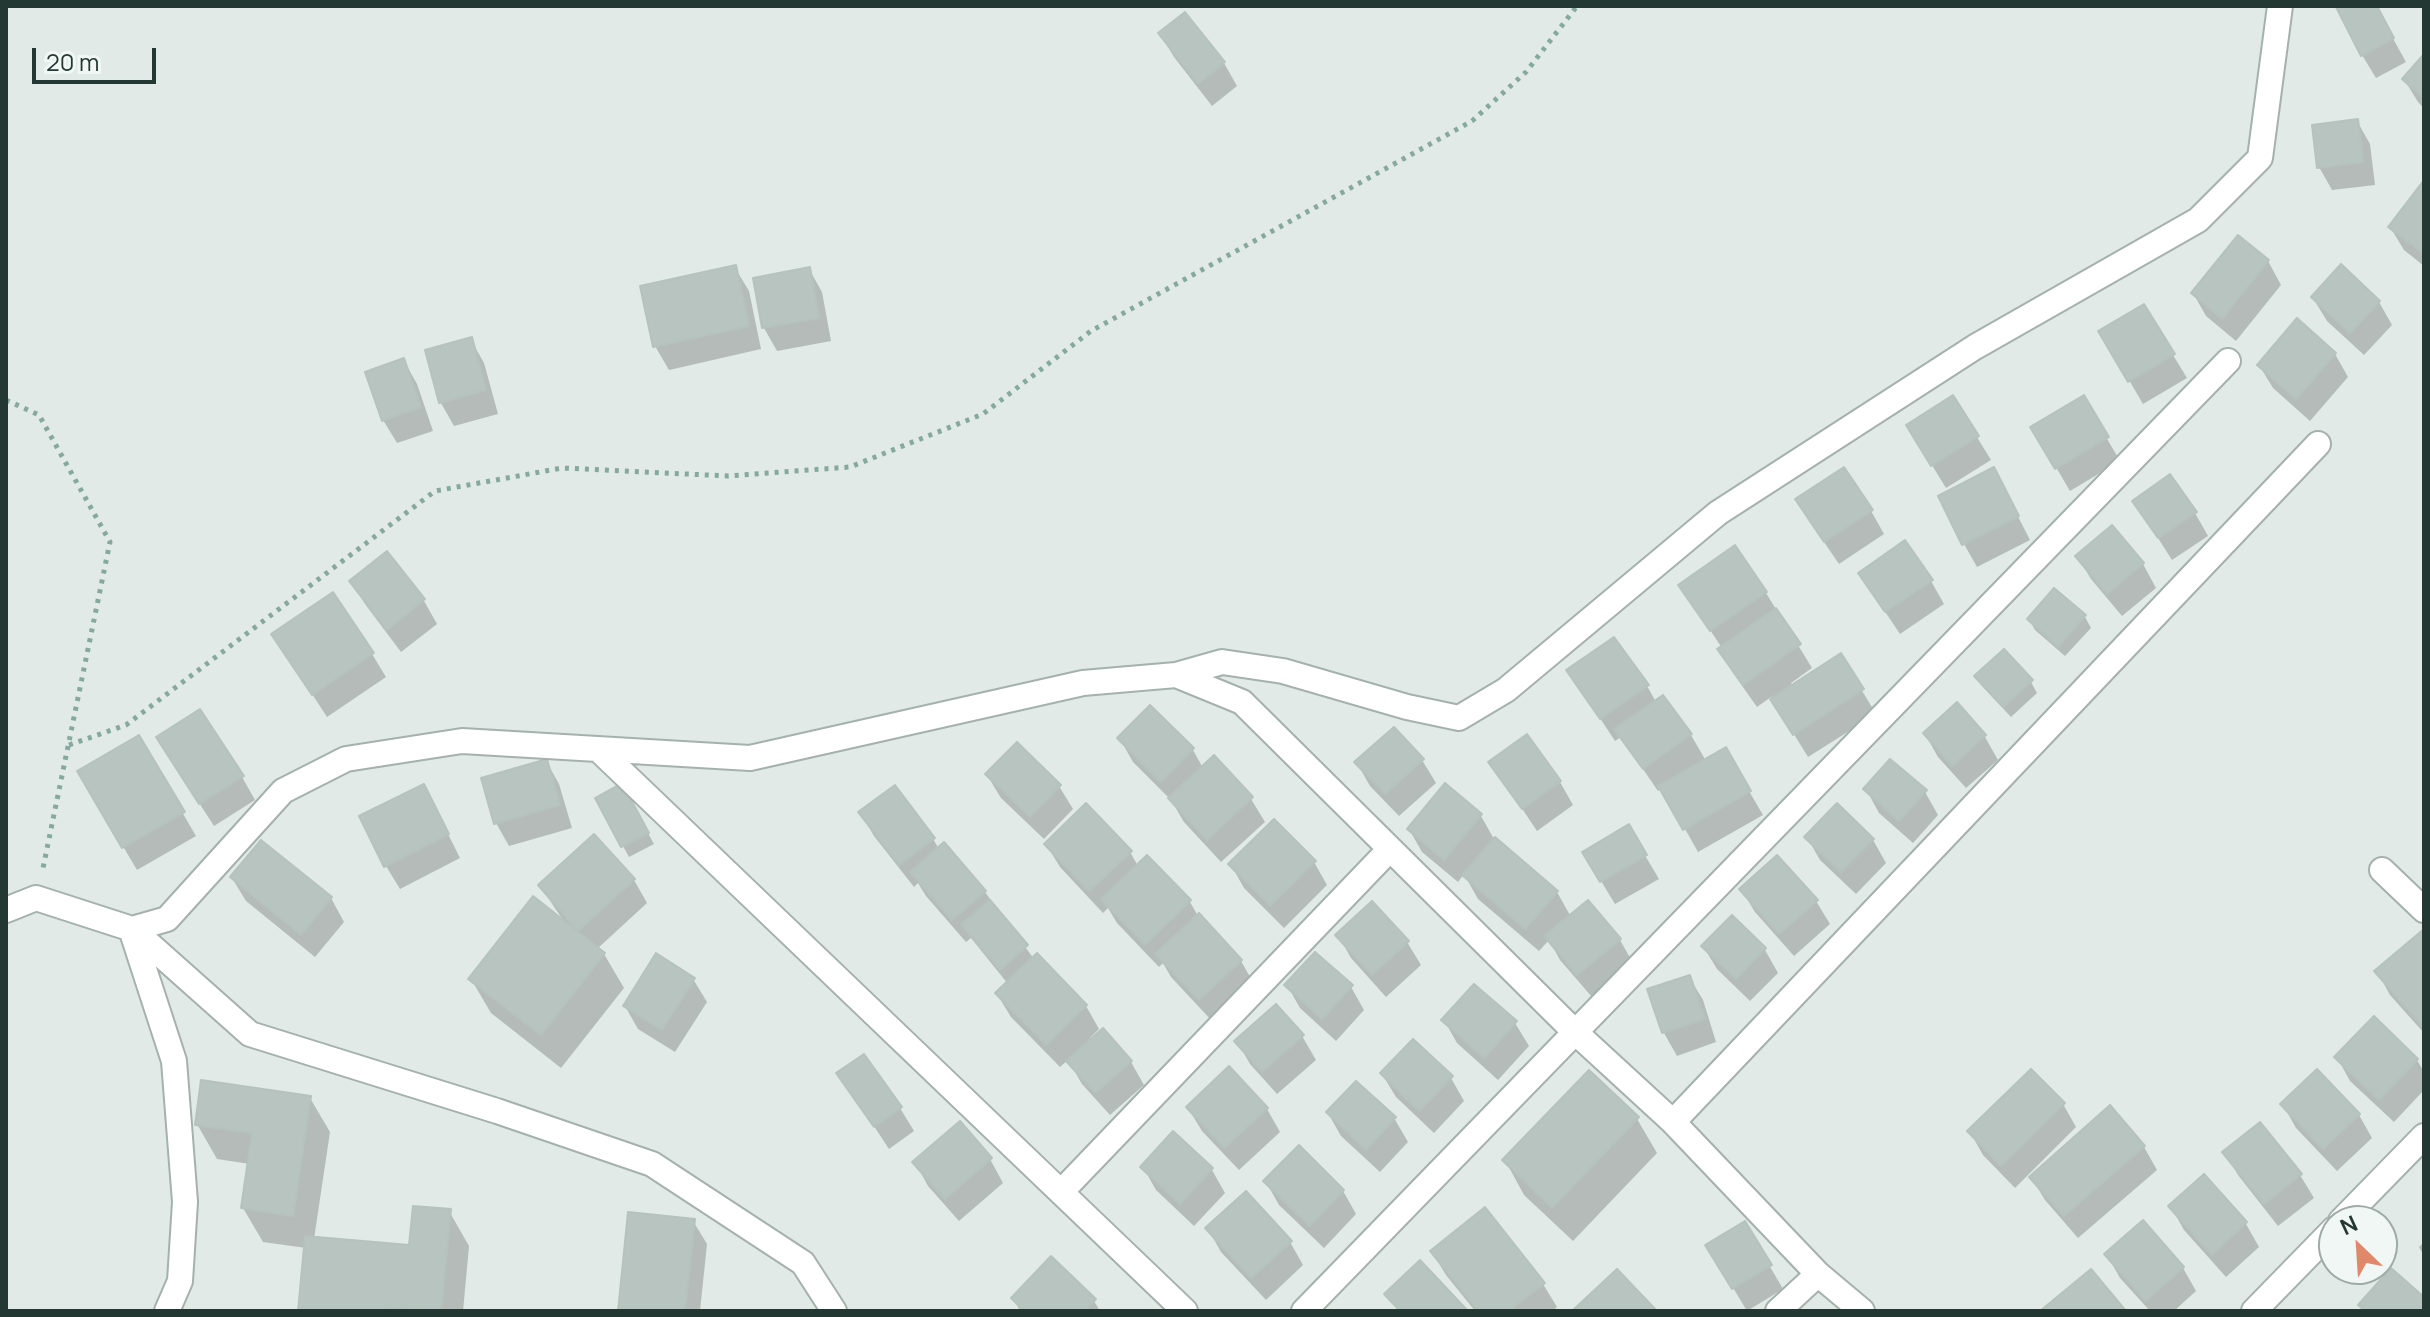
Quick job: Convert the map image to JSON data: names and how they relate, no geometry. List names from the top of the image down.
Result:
{
  "scale_bar": "20 m",
  "north": "top left"
}
